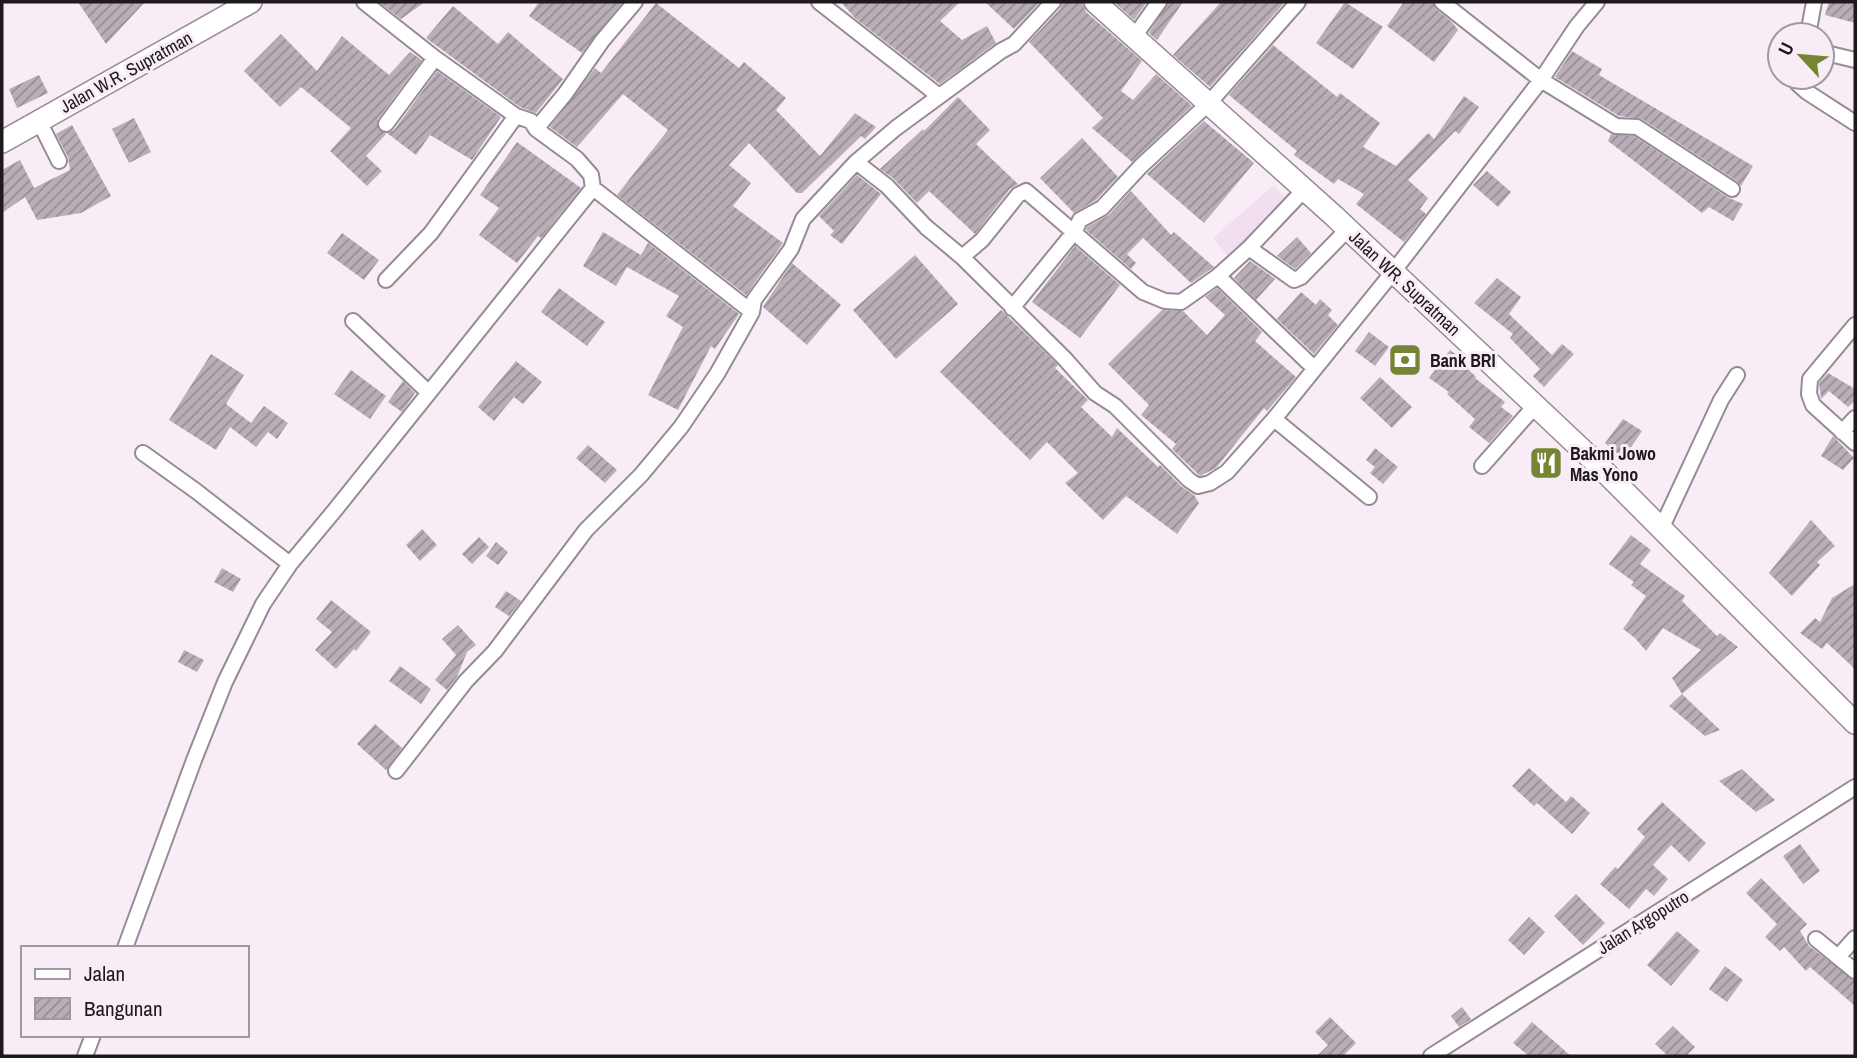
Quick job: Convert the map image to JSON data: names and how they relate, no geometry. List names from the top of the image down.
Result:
{
  "streets": {
    "main road": ["Jalan W.R. Supratman", "Jalan WR. Supratman"],
    "street": ["Jalan Argoputro"]
  },
  "places": {
    "bank": ["Bank BRI"],
    "restaurant": ["Bakmi Jowo Mas Yono"]
  },
  "legend": ["Jalan", "Bangunan"],
  "north": "top left"
}
